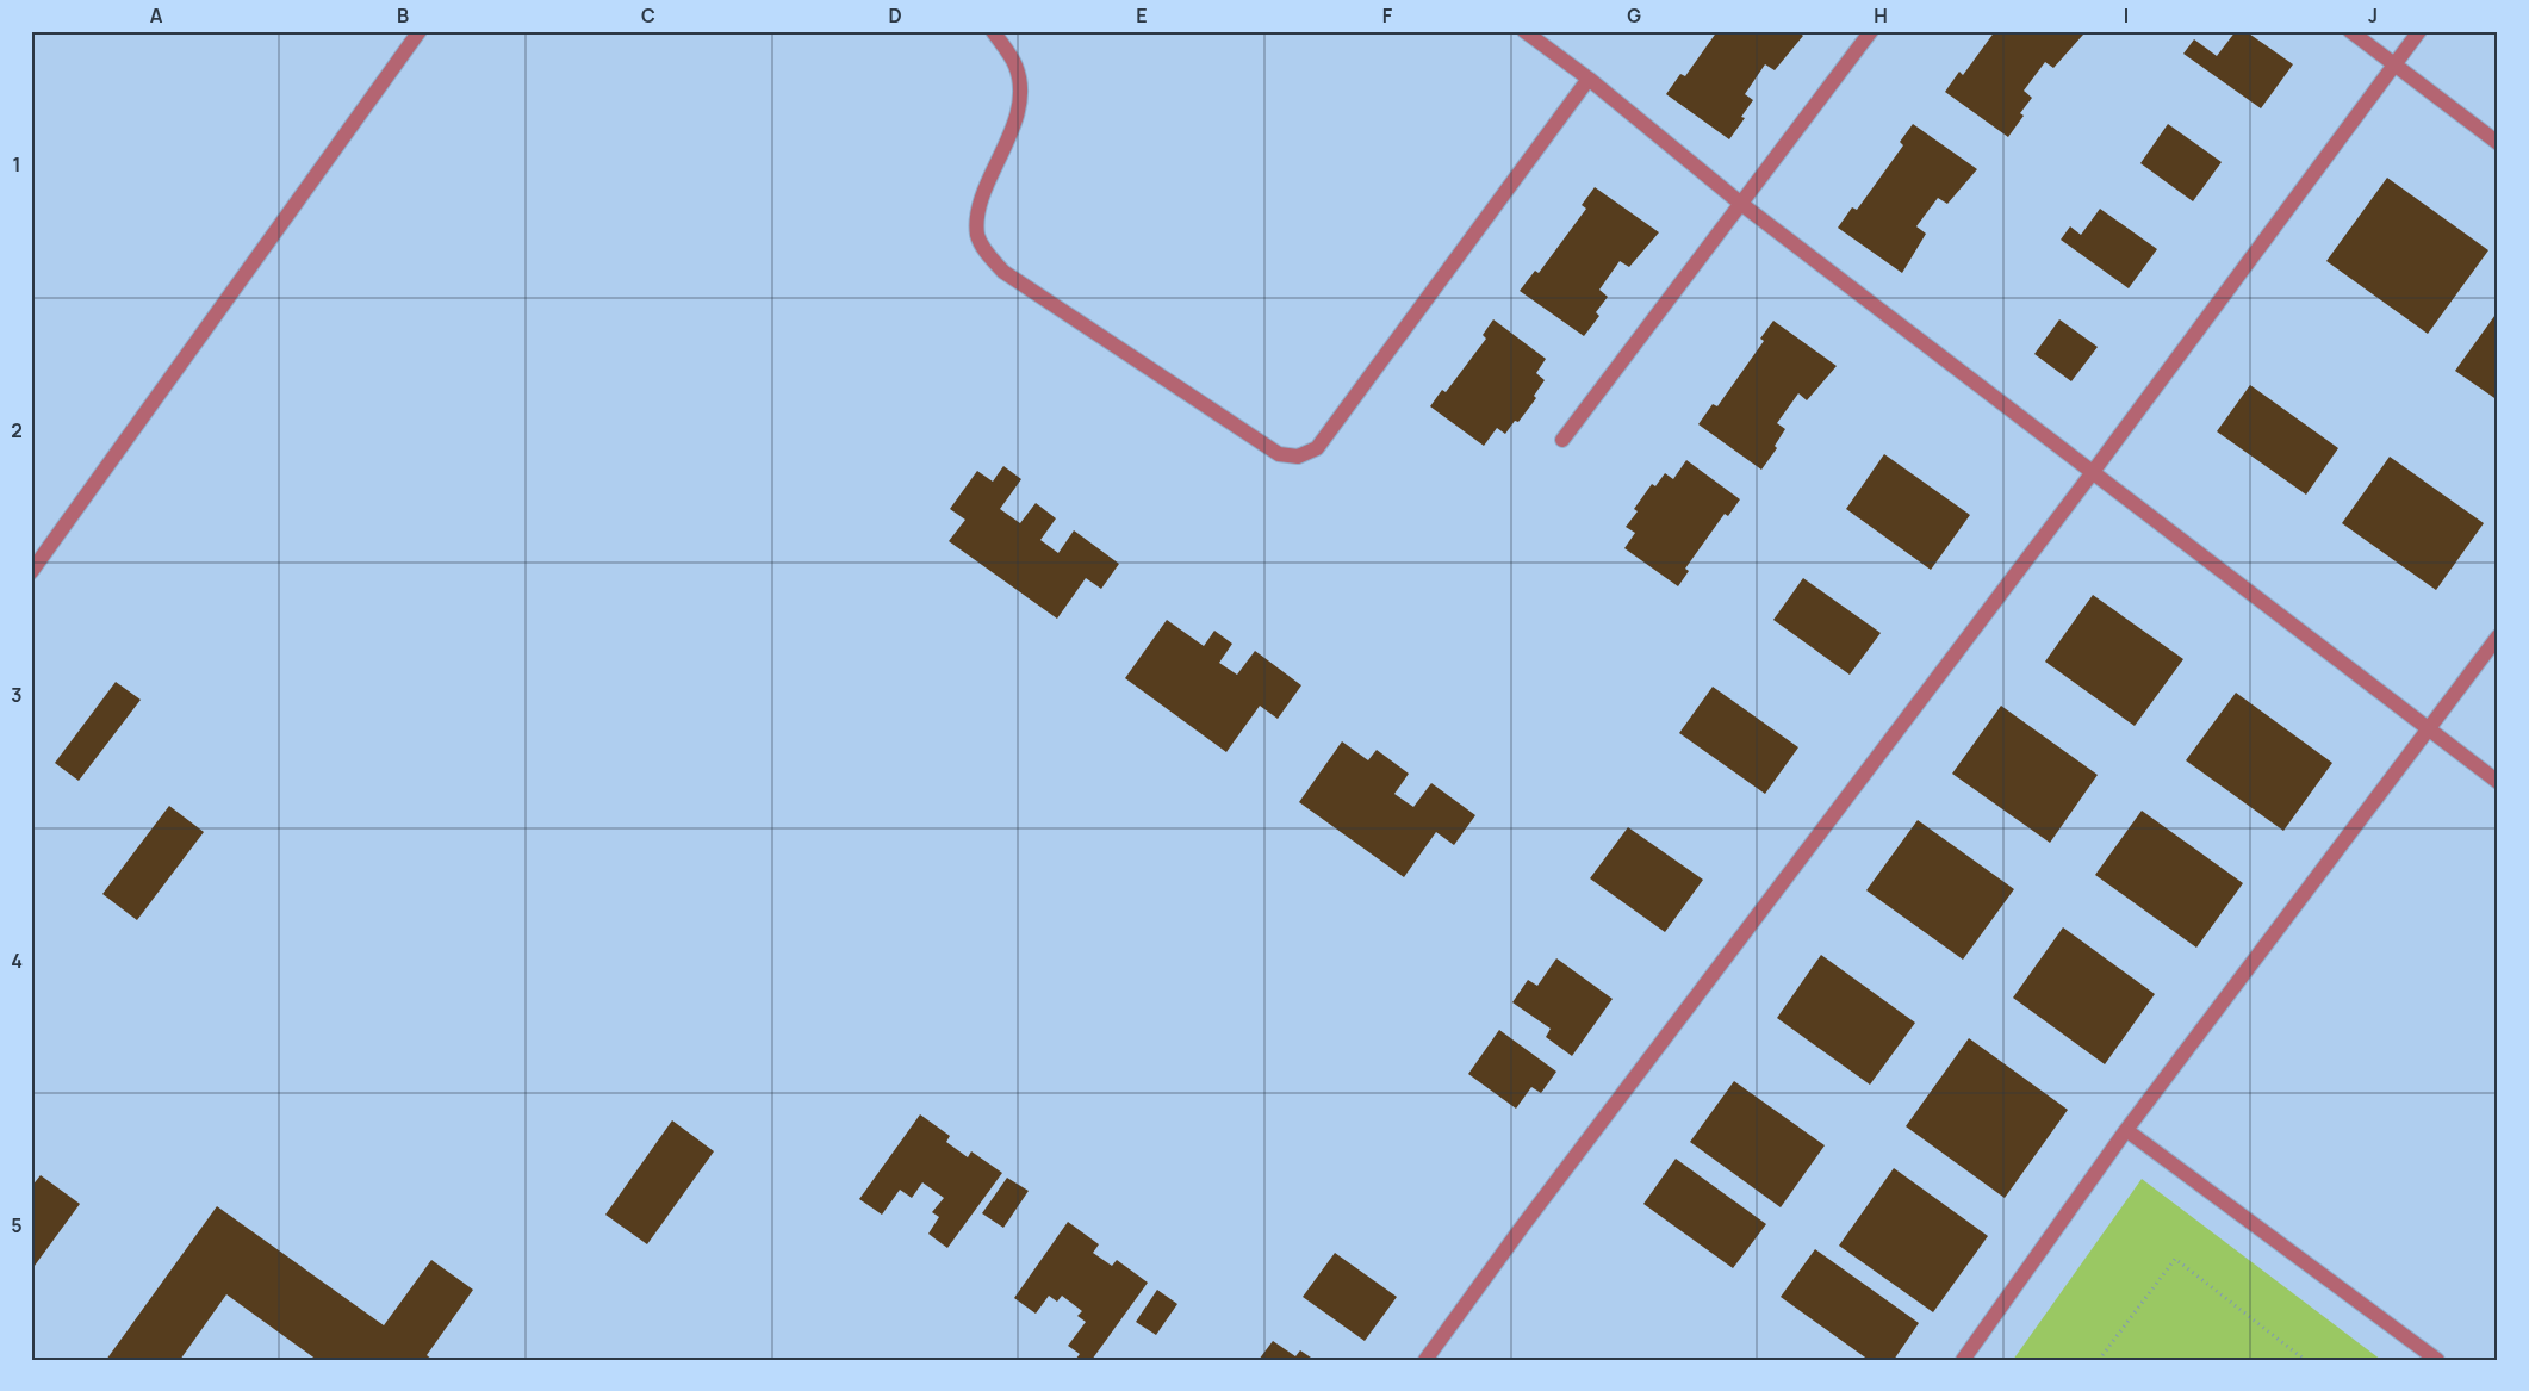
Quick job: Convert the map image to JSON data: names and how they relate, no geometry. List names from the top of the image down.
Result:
{
  "grid": {
    "columns": [
      "A",
      "B",
      "C",
      "D",
      "E",
      "F",
      "G",
      "H",
      "I",
      "J"
    ],
    "rows": [
      "1",
      "2",
      "3",
      "4",
      "5"
    ]
  }
}
